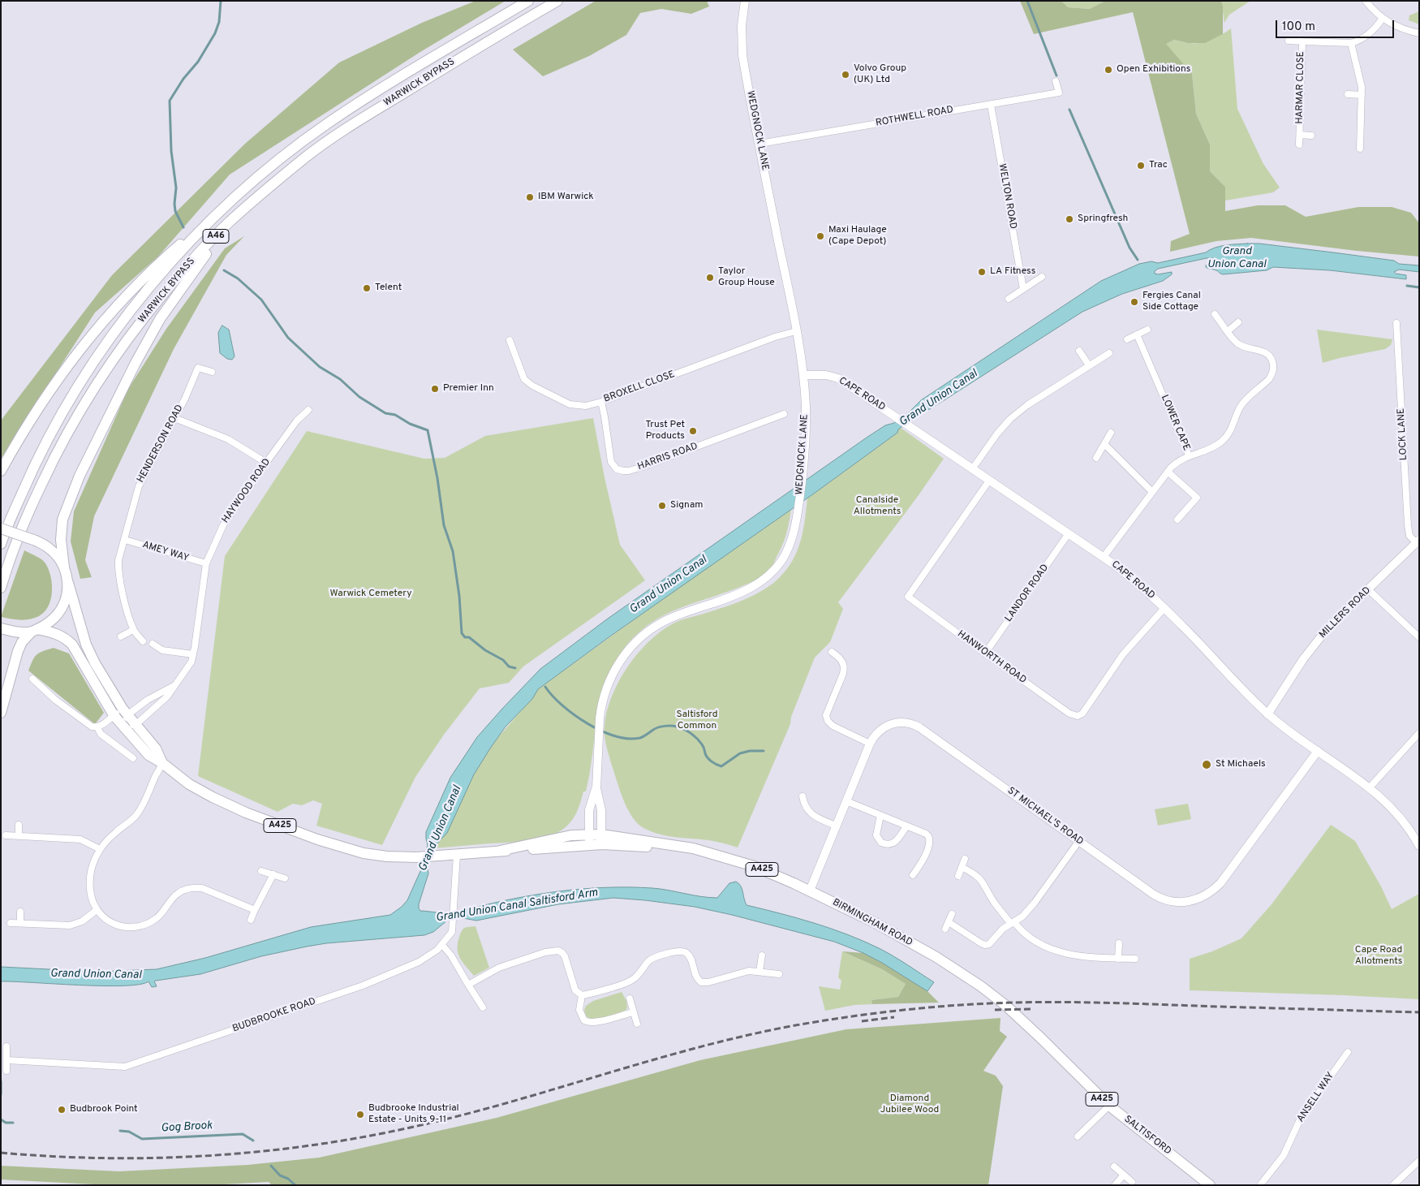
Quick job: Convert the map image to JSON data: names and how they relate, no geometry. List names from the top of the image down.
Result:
{
  "streets": {
    "main road": [
      "WARWICK BYPASS",
      "A46",
      "A425",
      "BIRMINGHAM ROAD",
      "SALTISFORD"
    ],
    "street": [
      "HARMAR CLOSE",
      "ROTHWELL ROAD",
      "WEDGNOCK LANE",
      "WELTON ROAD",
      "BROXELL CLOSE",
      "CAPE ROAD",
      "LOWER CAPE",
      "LOCK LANE",
      "HENDERSON ROAD",
      "HARRIS ROAD",
      "HAYWOOD ROAD",
      "AMEY WAY",
      "LANDOR ROAD",
      "MILLERS ROAD",
      "HANWORTH ROAD",
      "ST MICHAEL'S ROAD",
      "BUDBROOKE ROAD",
      "ANSELL WAY"
    ]
  },
  "crossings": [
    ["ROTHWELL ROAD", "WEDGNOCK LANE"],
    ["ROTHWELL ROAD", "WELTON ROAD"],
    ["WEDGNOCK LANE", "BROXELL CLOSE"],
    ["WEDGNOCK LANE", "CAPE ROAD"],
    ["WEDGNOCK LANE", "BIRMINGHAM ROAD"],
    ["BROXELL CLOSE", "HARRIS ROAD"],
    ["CAPE ROAD", "LOWER CAPE"],
    ["CAPE ROAD", "LANDOR ROAD"],
    ["CAPE ROAD", "MILLERS ROAD"],
    ["CAPE ROAD", "HANWORTH ROAD"],
    ["CAPE ROAD", "ST MICHAEL'S ROAD"],
    ["LOCK LANE", "MILLERS ROAD"],
    ["HENDERSON ROAD", "AMEY WAY"],
    ["HAYWOOD ROAD", "AMEY WAY"],
    ["HAYWOOD ROAD", "BIRMINGHAM ROAD"],
    ["LANDOR ROAD", "HANWORTH ROAD"],
    ["ST MICHAEL'S ROAD", "BIRMINGHAM ROAD"],
    ["BIRMINGHAM ROAD", "BUDBROOKE ROAD"],
    ["BIRMINGHAM ROAD", "SALTISFORD"]
  ],
  "water": ["Grand Union Canal", "Grand Union Canal Saltisford Arm", "Gog Brook"],
  "parks": [
    "Canalside Allotments",
    "Warwick Cemetery",
    "Saltisford Common",
    "Cape Road Allotments",
    "Diamond Jubilee Wood"
  ],
  "places": [
    "Open Exhibitions",
    "Volvo Group (UK) Ltd",
    "Trac",
    "IBM Warwick",
    "Springfresh",
    "Maxi Haulage (Cape Depot)",
    "LA Fitness",
    "Taylor Group House",
    "Telent",
    "Fergies Canal Side Cottage",
    "Premier Inn",
    "Trust Pet Products",
    "Signam",
    "St Michaels",
    "Budbrook Point",
    "Budbrooke Industrial Estate - Units 9-11"
  ],
  "scale_bar": "100 m"
}
